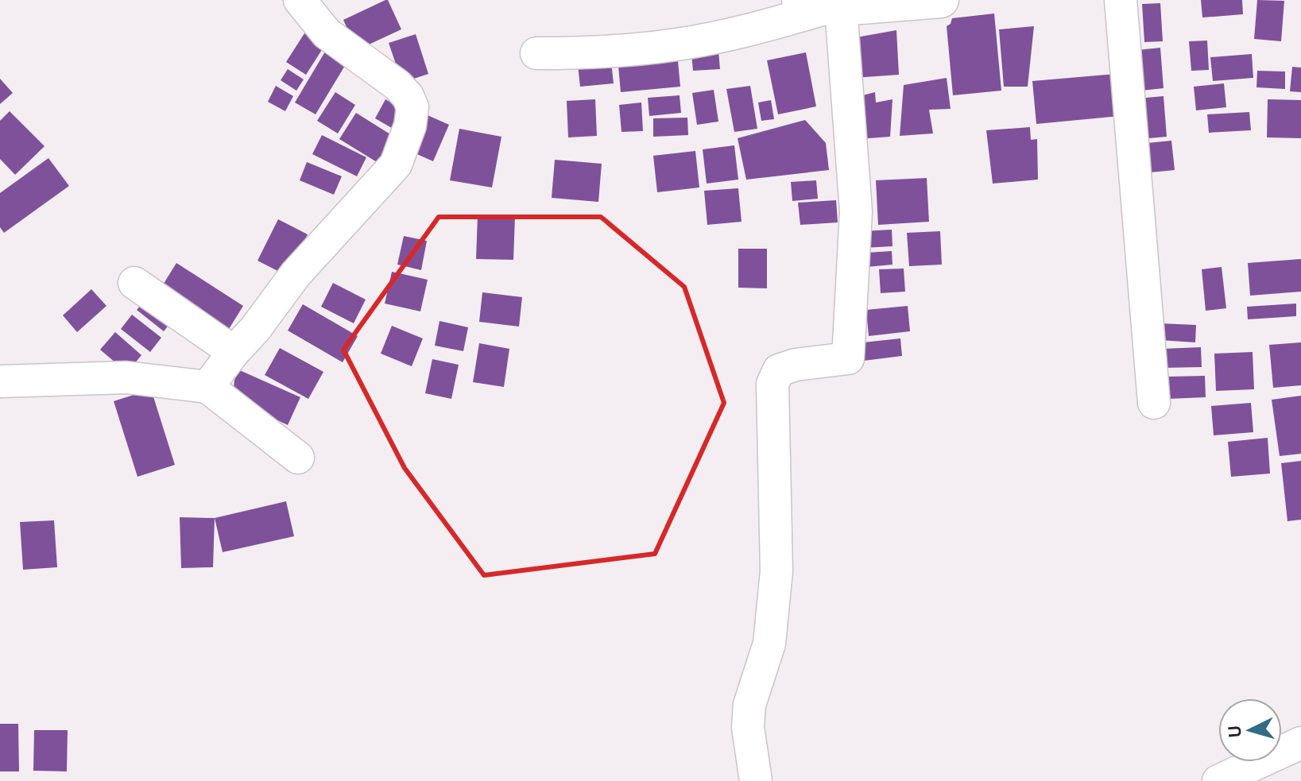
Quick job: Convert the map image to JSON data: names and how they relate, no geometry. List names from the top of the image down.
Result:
{
  "north": "left"
}
